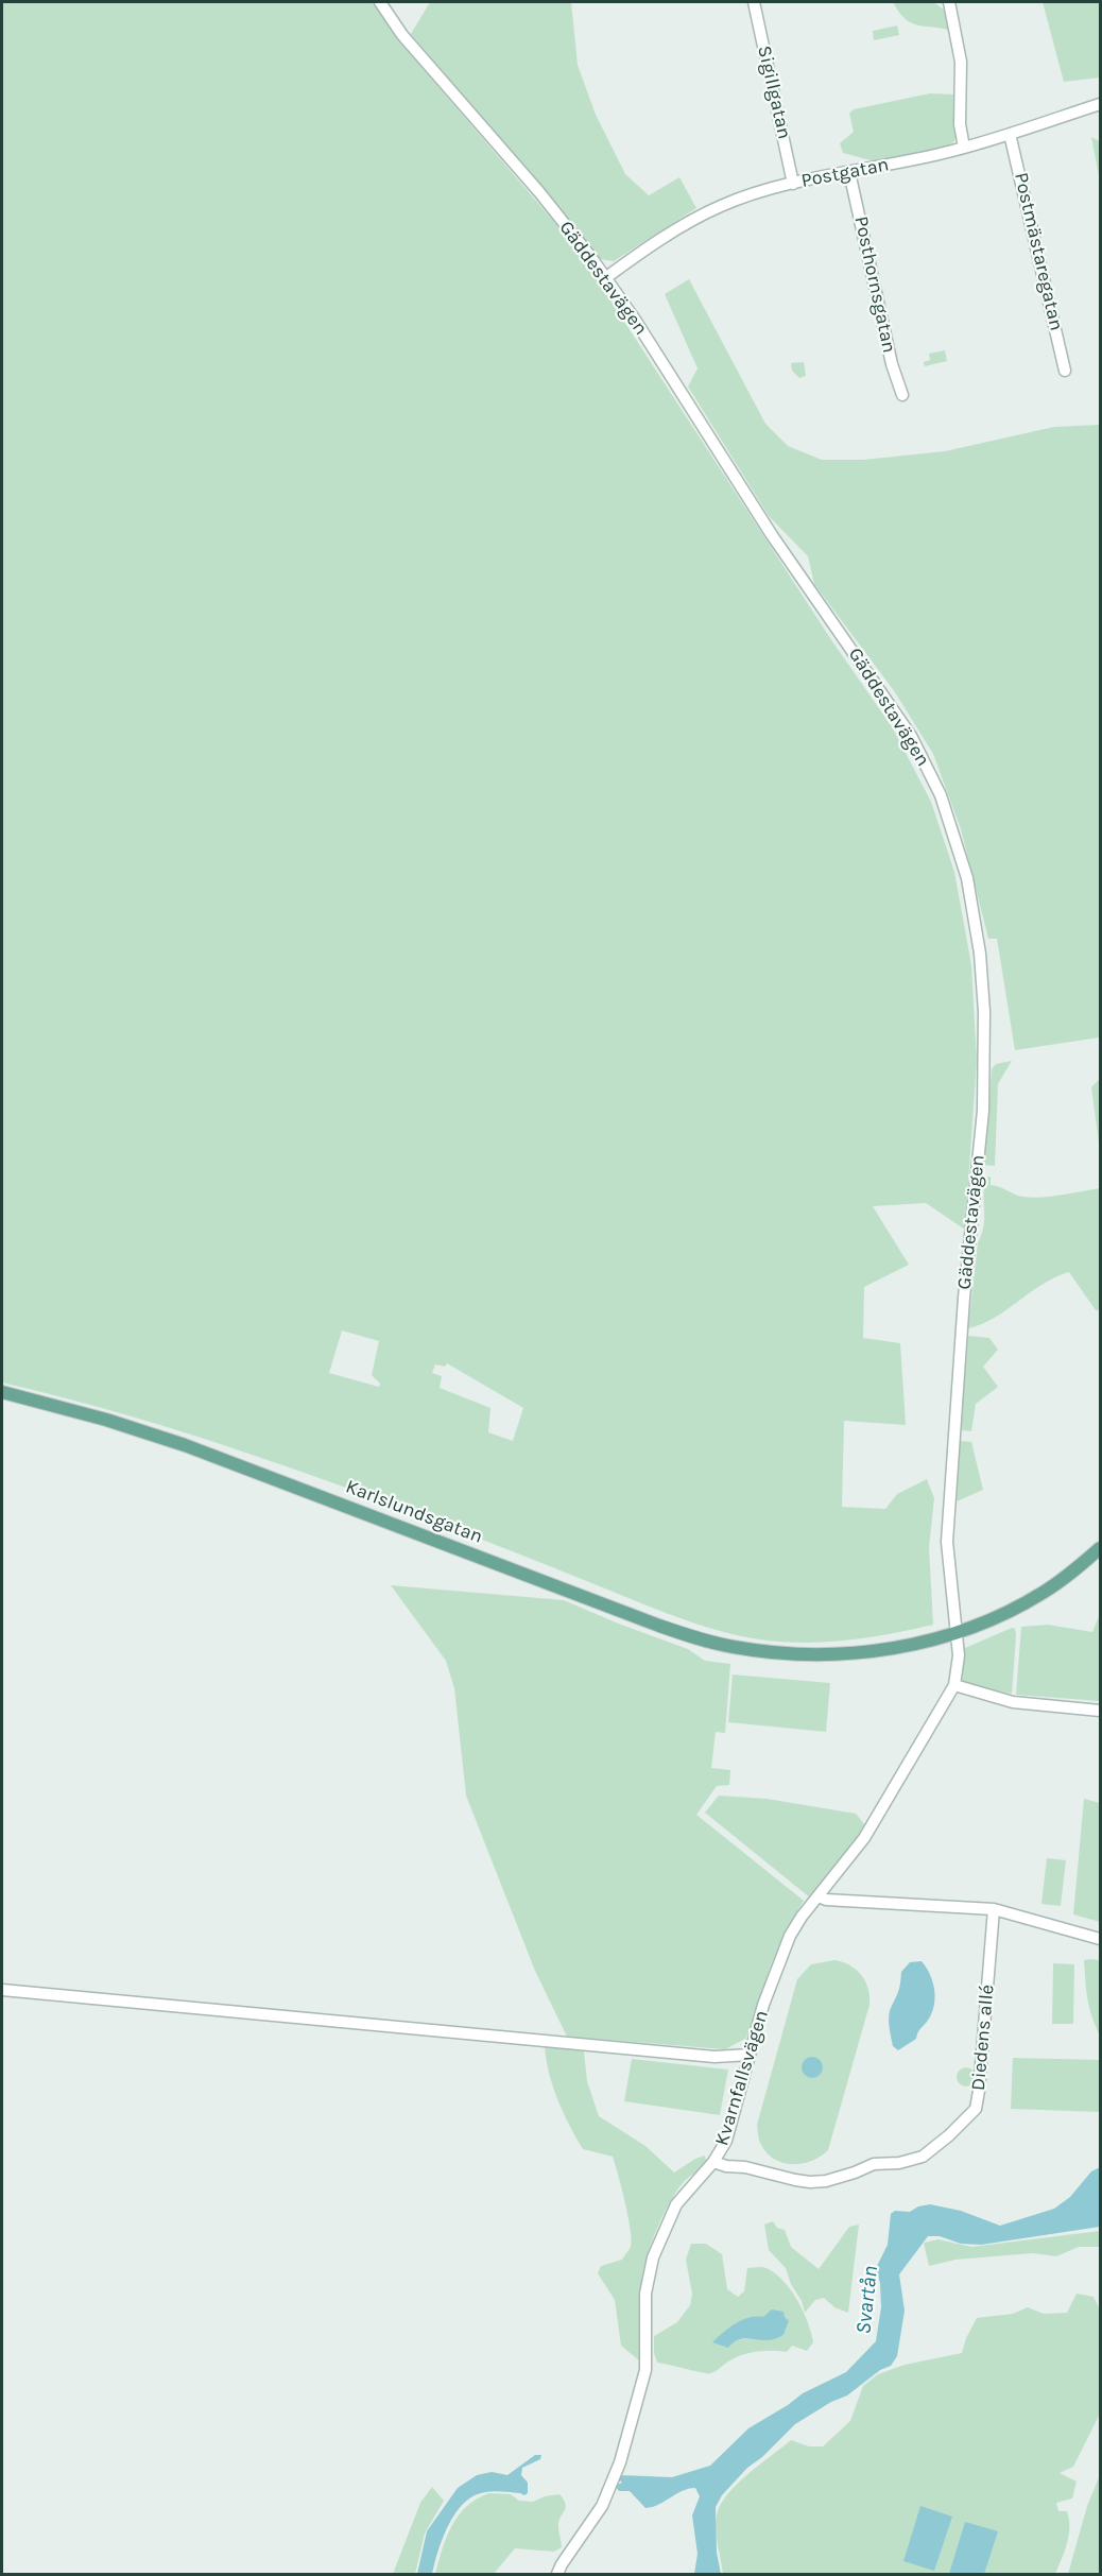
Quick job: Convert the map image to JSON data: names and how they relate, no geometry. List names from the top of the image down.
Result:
{
  "streets": {
    "main road": ["Karlslundsgatan"],
    "street": [
      "Sigillgatan",
      "Postgatan",
      "Postmästaregatan",
      "Gäddestavägen",
      "Posthornsgatan",
      "Diedens allé",
      "Kvarnfallsvägen"
    ]
  },
  "crossings": [
    ["Sigillgatan", "Postgatan"],
    ["Postgatan", "Postmästaregatan"],
    ["Postgatan", "Gäddestavägen"],
    ["Postgatan", "Posthornsgatan"],
    ["Gäddestavägen", "Karlslundsgatan"],
    ["Gäddestavägen", "Kvarnfallsvägen"],
    ["Karlslundsgatan", "Kvarnfallsvägen"],
    ["Diedens allé", "Kvarnfallsvägen"]
  ],
  "water": ["Svartån"]
}
